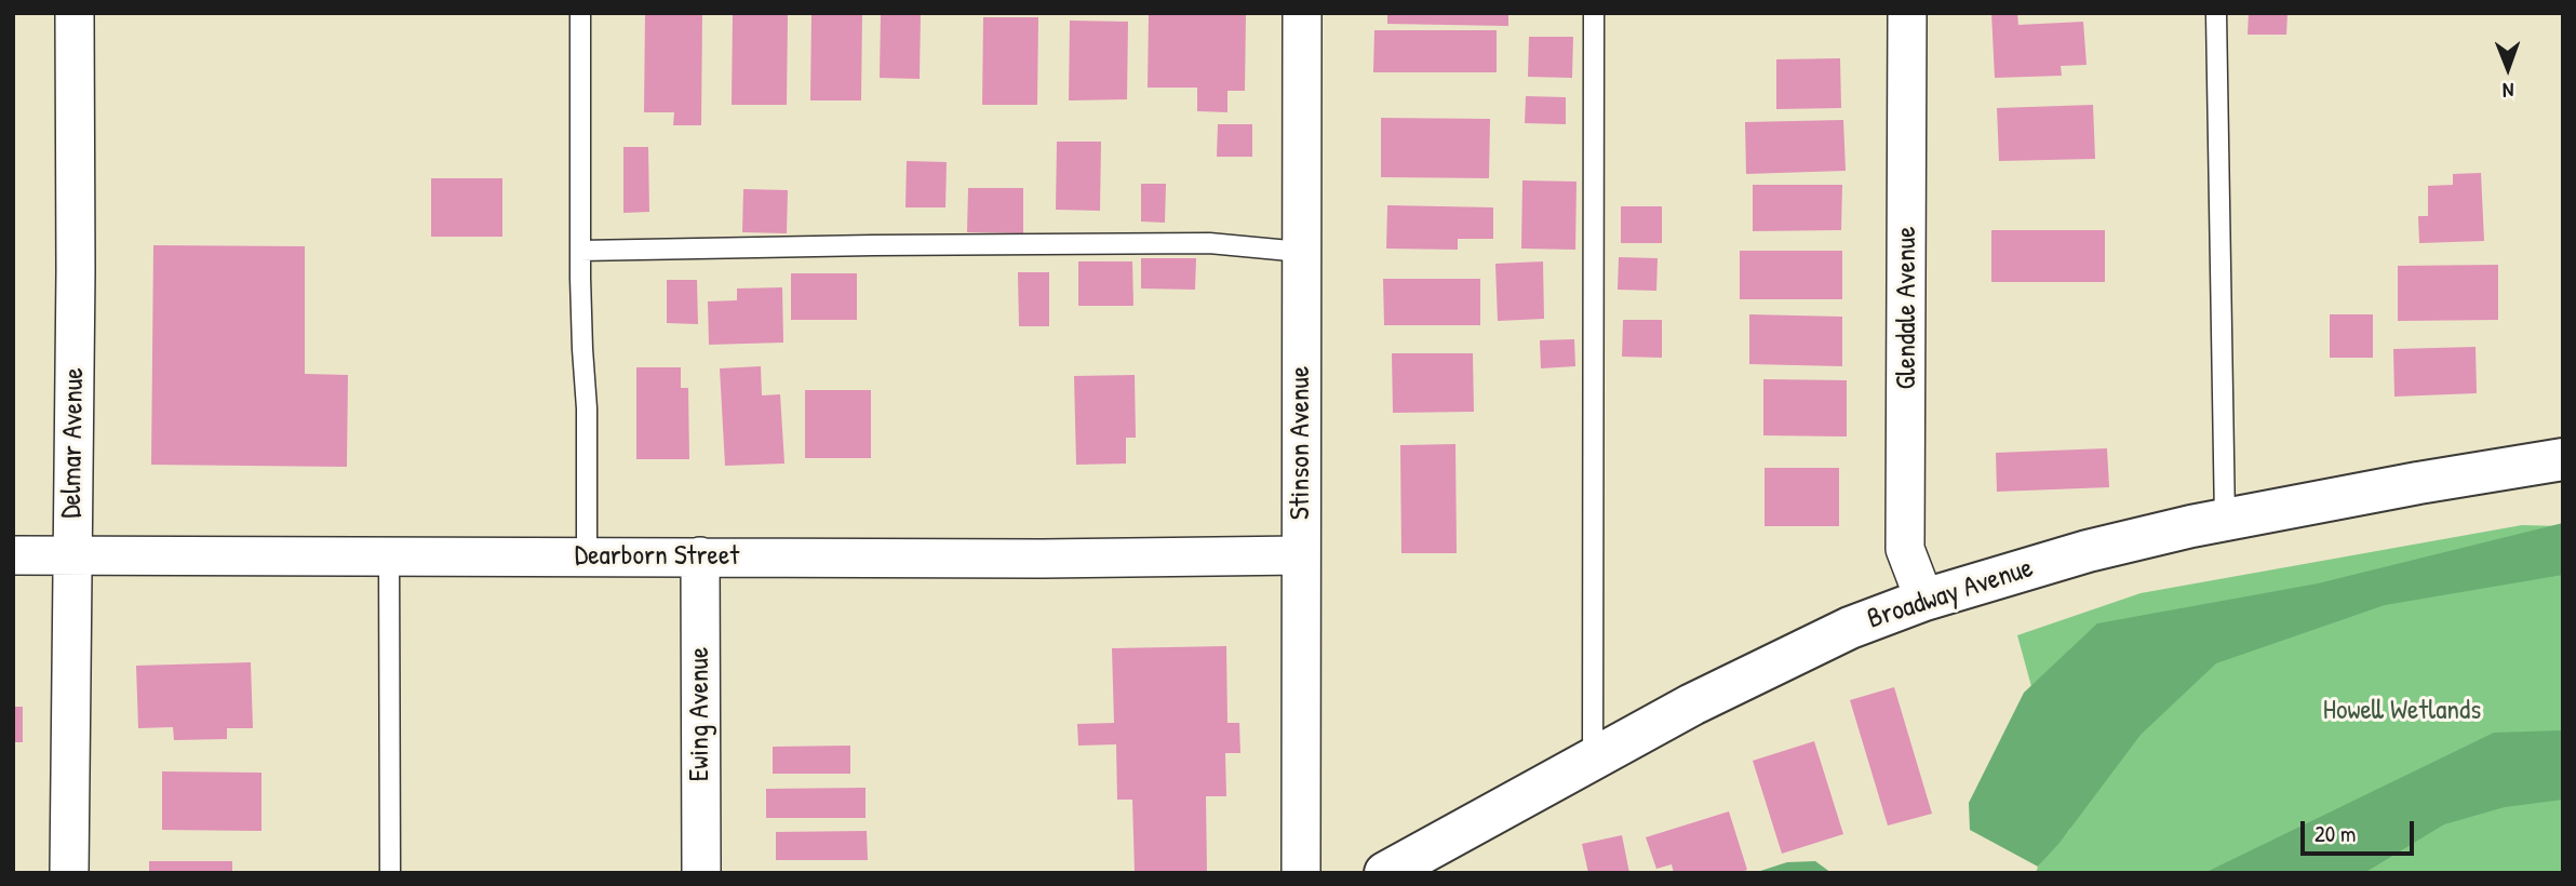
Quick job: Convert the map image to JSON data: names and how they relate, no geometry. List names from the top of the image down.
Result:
{
  "streets": {
    "main road": ["Broadway Avenue"],
    "street": [
      "Glendale Avenue",
      "Delmar Avenue",
      "Stinson Avenue",
      "Dearborn Street",
      "Ewing Avenue"
    ]
  },
  "crossings": [
    ["Glendale Avenue", "Broadway Avenue"],
    ["Delmar Avenue", "Dearborn Street"],
    ["Stinson Avenue", "Dearborn Street"],
    ["Dearborn Street", "Ewing Avenue"]
  ],
  "parks": ["Howell Wetlands"],
  "scale_bar": "20 m",
  "north": "bottom"
}
